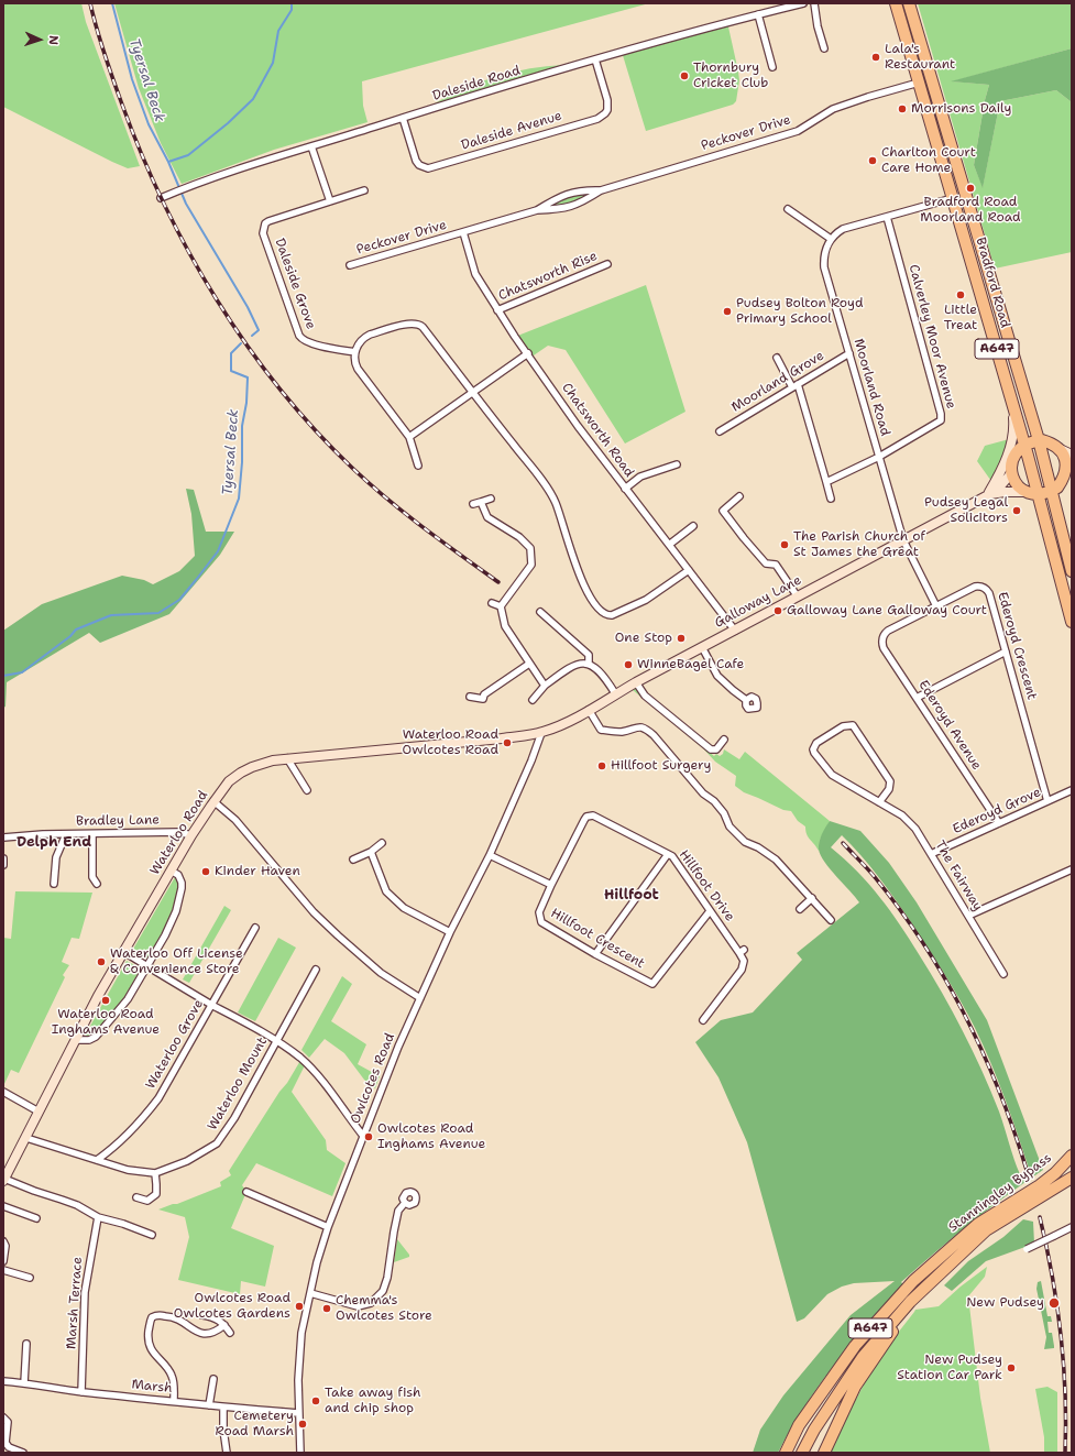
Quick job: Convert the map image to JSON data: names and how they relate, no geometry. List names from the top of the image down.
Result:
{
  "streets": {
    "highway": ["Bradford Road", "A647", "Stanningley Bypass"],
    "main road": ["Galloway Lane", "Waterloo Road"],
    "street": [
      "Daleside Road",
      "Daleside Avenue",
      "Peckover Drive",
      "Chatsworth Rise",
      "Daleside Grove",
      "Calverley Moor Avenue",
      "Moorland Grove",
      "Moorland Road",
      "Chatsworth Road",
      "Ederoyd Crescent",
      "Ederoyd Avenue",
      "Ederoyd Grove",
      "Bradley Lane",
      "The Fairway",
      "Hillfoot Drive",
      "Hillfoot Crescent",
      "Waterloo Grove",
      "Owlcotes Road",
      "Waterloo Mount",
      "Marsh Terrace",
      "Marsh"
    ]
  },
  "crossings": [
    ["Daleside Road", "Daleside Avenue"],
    ["Peckover Drive", "Bradford Road"],
    ["Peckover Drive", "Chatsworth Road"],
    ["Chatsworth Rise", "Chatsworth Road"],
    ["Calverley Moor Avenue", "Moorland Road"],
    ["A647", "Stanningley Bypass"],
    ["Moorland Grove", "Moorland Road"],
    ["Moorland Road", "Galloway Lane"],
    ["Moorland Road", "Ederoyd Crescent"],
    ["Chatsworth Road", "Galloway Lane"],
    ["Galloway Lane", "Waterloo Road"],
    ["Galloway Lane", "Owlcotes Road"],
    ["Ederoyd Crescent", "Ederoyd Avenue"],
    ["Ederoyd Crescent", "Ederoyd Grove"],
    ["Ederoyd Avenue", "Ederoyd Grove"],
    ["Ederoyd Grove", "The Fairway"],
    ["Bradley Lane", "Waterloo Road"],
    ["Waterloo Road", "Owlcotes Road"],
    ["Waterloo Road", "Waterloo Mount"],
    ["Hillfoot Drive", "Hillfoot Crescent"],
    ["Waterloo Grove", "Waterloo Mount"],
    ["Owlcotes Road", "Marsh"],
    ["Marsh Terrace", "Marsh"]
  ],
  "districts": ["Delph End", "Hillfoot"],
  "water": ["Tyersal Beck"],
  "places": [
    "Lala's Restaurant",
    "Thornbury Cricket Club",
    "Morrisons Daily",
    "Charlton Court Care Home",
    "Bradford Road Moorland Road",
    "Little Treat",
    "Pudsey Bolton Royd Primary School",
    "Pudsey Legal Solicitors",
    "The Parish Church of St James the Great",
    "Galloway Lane Galloway Court",
    "One Stop",
    "WinneBagel Cafe",
    "Waterloo Road Owlcotes Road",
    "Hillfoot Surgery",
    "Kinder Haven",
    "Waterloo Off License & Convenience Store",
    "Waterloo Road Inghams Avenue",
    "Owlcotes Road Inghams Avenue",
    "New Pudsey",
    "Owlcotes Road Owlcotes Gardens",
    "Chemma's Owlcotes Store",
    "New Pudsey Station Car Park",
    "Take away fish and chip shop",
    "Cemetery Road Marsh"
  ],
  "north": "right"
}
